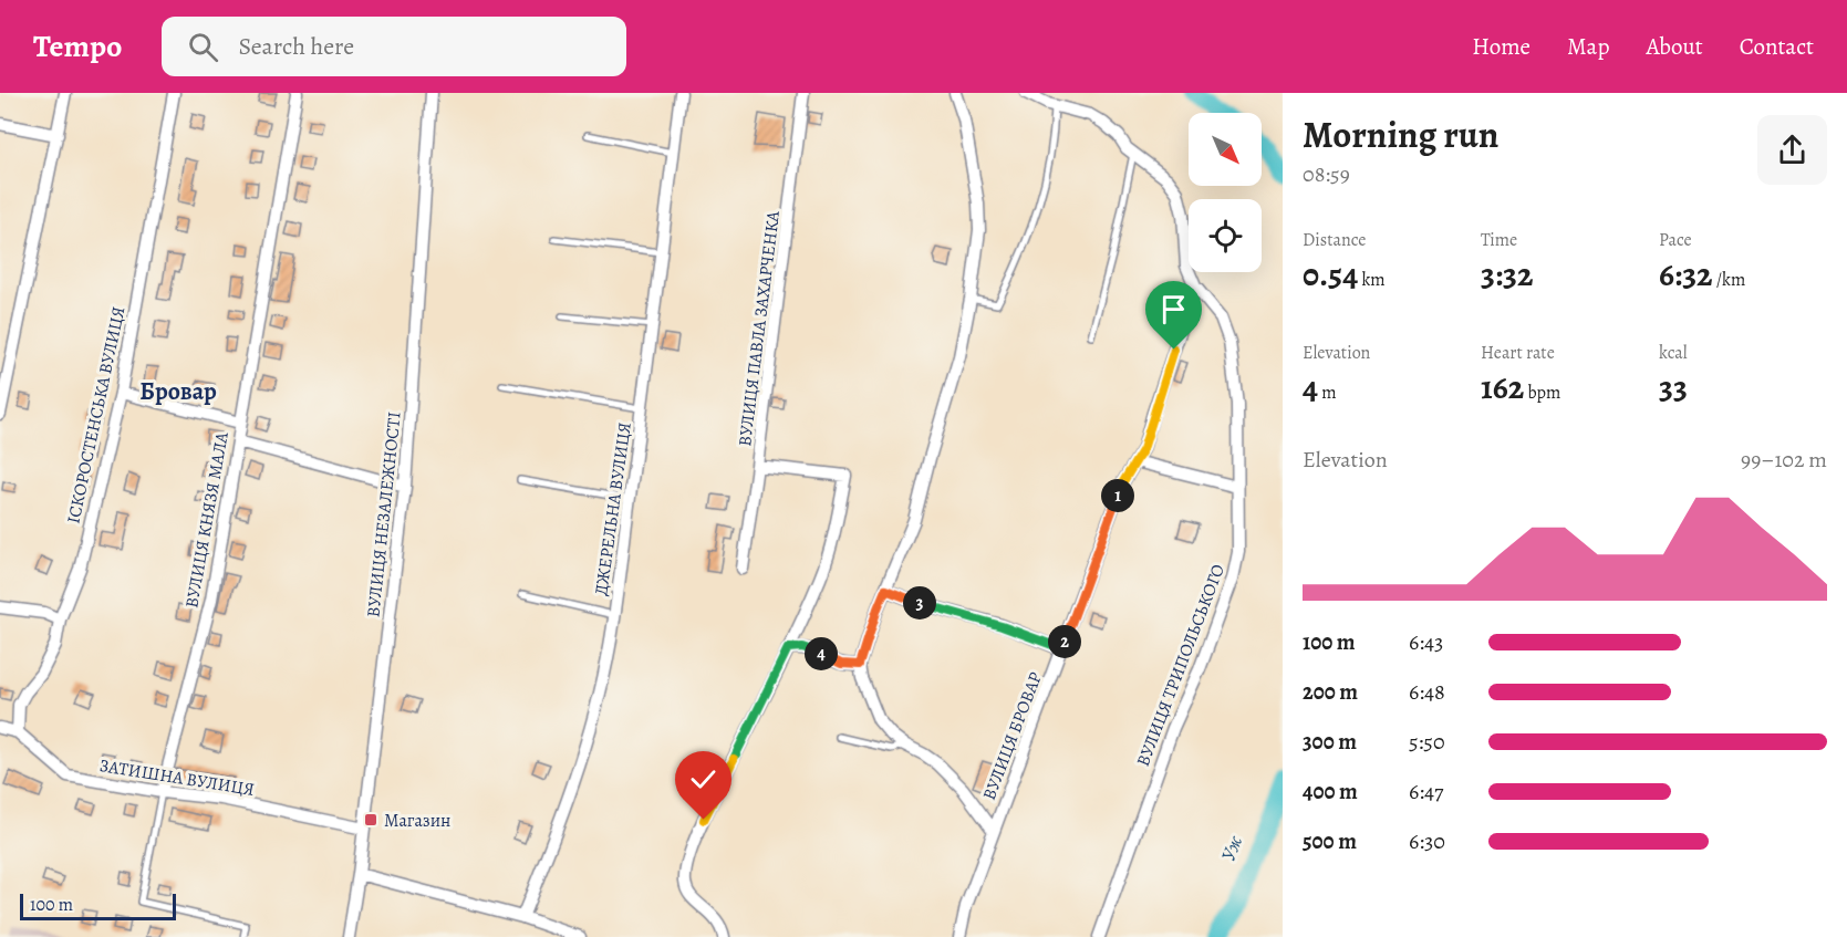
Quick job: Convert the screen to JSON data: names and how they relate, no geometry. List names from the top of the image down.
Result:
{
  "streets": {
    "street": [
      "ВУЛИЦЯ ПАВЛА ЗАХАРЧЕНКА",
      "ІСКОРОСТЕНСЬКА ВУЛИЦЯ",
      "ДЖЕРЕЛЬНА ВУЛИЦЯ",
      "ВУЛИЦЯ НЕЗАЛЕЖНОСТІ",
      "ВУЛИЦЯ КНЯЗЯ МАЛА",
      "ВУЛИЦЯ ТРИПОЛЬСЬКОГО",
      "ВУЛИЦЯ БРОВАР",
      "ЗАТИШНА ВУЛИЦЯ"
    ]
  },
  "crossings": [
    ["ІСКОРОСТЕНСЬКА ВУЛИЦЯ", "ЗАТИШНА ВУЛИЦЯ"],
    ["ВУЛИЦЯ НЕЗАЛЕЖНОСТІ", "ЗАТИШНА ВУЛИЦЯ"],
    ["ВУЛИЦЯ КНЯЗЯ МАЛА", "ЗАТИШНА ВУЛИЦЯ"],
    ["ВУЛИЦЯ ТРИПОЛЬСЬКОГО", "ВУЛИЦЯ БРОВАР"]
  ],
  "districts": ["Бровар"],
  "water": ["Уж"],
  "places": {
    "transit": ["Магазин"]
  },
  "scale_bar": "100 m",
  "north": "bottom right",
  "page": {
    "header": "Tempo",
    "search": "Search here",
    "nav": [
      "Home",
      "Map",
      "About",
      "Contact"
    ],
    "heading": ["Morning run", "08:59"],
    "stats": [
      ["Distance", "0.54 km"],
      ["Time", "3:32"],
      ["Pace", "6:32 /km"],
      ["Elevation", "4 m"],
      ["Heart rate", "162 bpm"],
      ["kcal", "33"]
    ],
    "chart": ["Elevation", "99–102 m"],
    "pins": [
      "1",
      "3",
      "2",
      "4"
    ],
    "list": [
      {
        "name": "100 m",
        "note": "6:43"
      },
      {
        "name": "200 m",
        "note": "6:48"
      },
      {
        "name": "300 m",
        "note": "5:50"
      },
      {
        "name": "400 m",
        "note": "6:47"
      },
      {
        "name": "500 m",
        "note": "6:30"
      }
    ],
    "scale": "100 m"
  }
}
